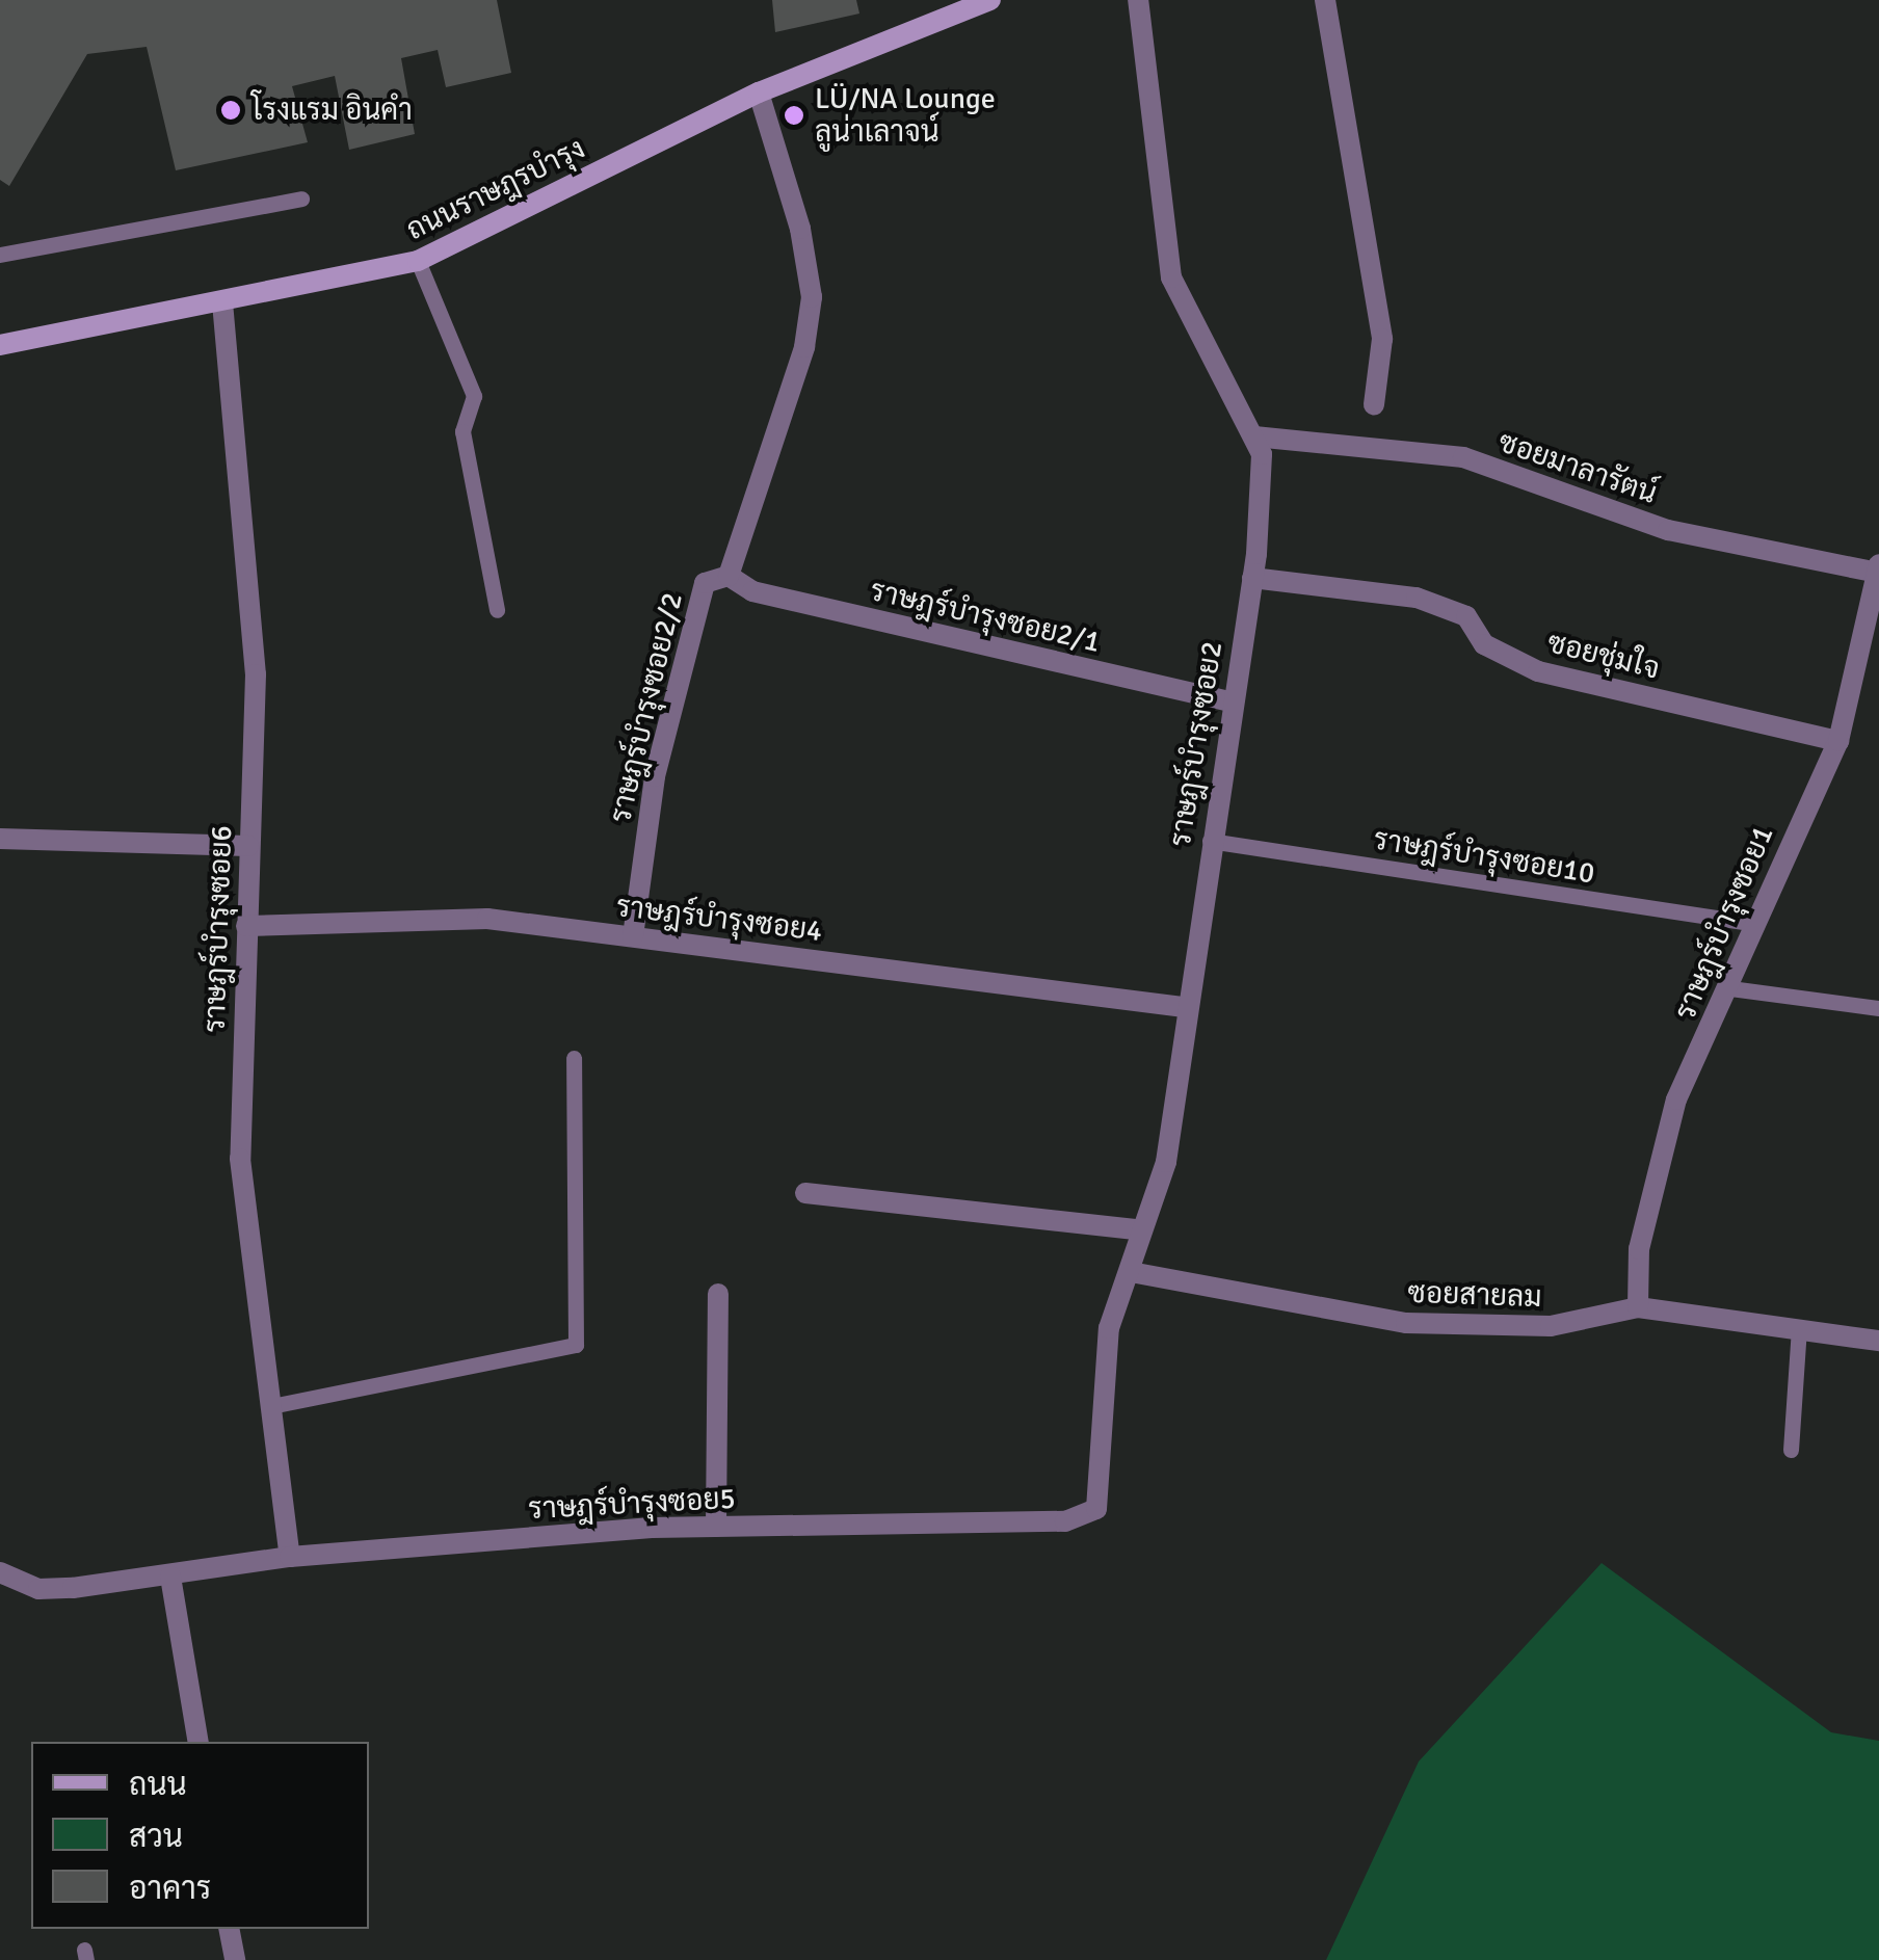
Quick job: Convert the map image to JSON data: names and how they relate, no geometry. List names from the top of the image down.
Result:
{
  "streets": {
    "street": [
      "ถนนราษฎรบำรุง",
      "ซอยมาลารัตน์",
      "ราษฎร์บำรุงซอย2/1",
      "ซอยชุ่มใจ",
      "ราษฎร์บำรุงซอย2/2",
      "ราษฎร์บำรุงซอย2",
      "ราษฎร์บำรุงซอย4",
      "ราษฎร์บำรุงซอย1",
      "ราษฎร์บำรุงซอย6",
      "ซอยสายลม",
      "ราษฎร์บำรุงซอย5"
    ],
    "lane": ["ราษฎร์บำรุงซอย10"]
  },
  "crossings": [
    ["ถนนราษฎรบำรุง", "ราษฎร์บำรุงซอย2/2"],
    ["ถนนราษฎรบำรุง", "ราษฎร์บำรุงซอย6"],
    ["ซอยมาลารัตน์", "ราษฎร์บำรุงซอย2"],
    ["ซอยมาลารัตน์", "ราษฎร์บำรุงซอย1"],
    ["ราษฎร์บำรุงซอย2/1", "ราษฎร์บำรุงซอย2/2"],
    ["ราษฎร์บำรุงซอย2/1", "ราษฎร์บำรุงซอย2"],
    ["ซอยชุ่มใจ", "ราษฎร์บำรุงซอย2"],
    ["ซอยชุ่มใจ", "ราษฎร์บำรุงซอย1"],
    ["ราษฎร์บำรุงซอย2/2", "ราษฎร์บำรุงซอย4"],
    ["ราษฎร์บำรุงซอย2", "ราษฎร์บำรุงซอย10"],
    ["ราษฎร์บำรุงซอย2", "ราษฎร์บำรุงซอย4"],
    ["ราษฎร์บำรุงซอย2", "ซอยสายลม"],
    ["ราษฎร์บำรุงซอย2", "ราษฎร์บำรุงซอย5"],
    ["ราษฎร์บำรุงซอย10", "ราษฎร์บำรุงซอย1"],
    ["ราษฎร์บำรุงซอย4", "ราษฎร์บำรุงซอย6"],
    ["ราษฎร์บำรุงซอย1", "ซอยสายลม"],
    ["ราษฎร์บำรุงซอย6", "ราษฎร์บำรุงซอย5"]
  ],
  "places": ["โรงแรม อินคำ", "LÜ/NA Lounge ลูน่าเลาจน์"],
  "legend": ["ถนน", "สวน", "อาคาร"]
}
